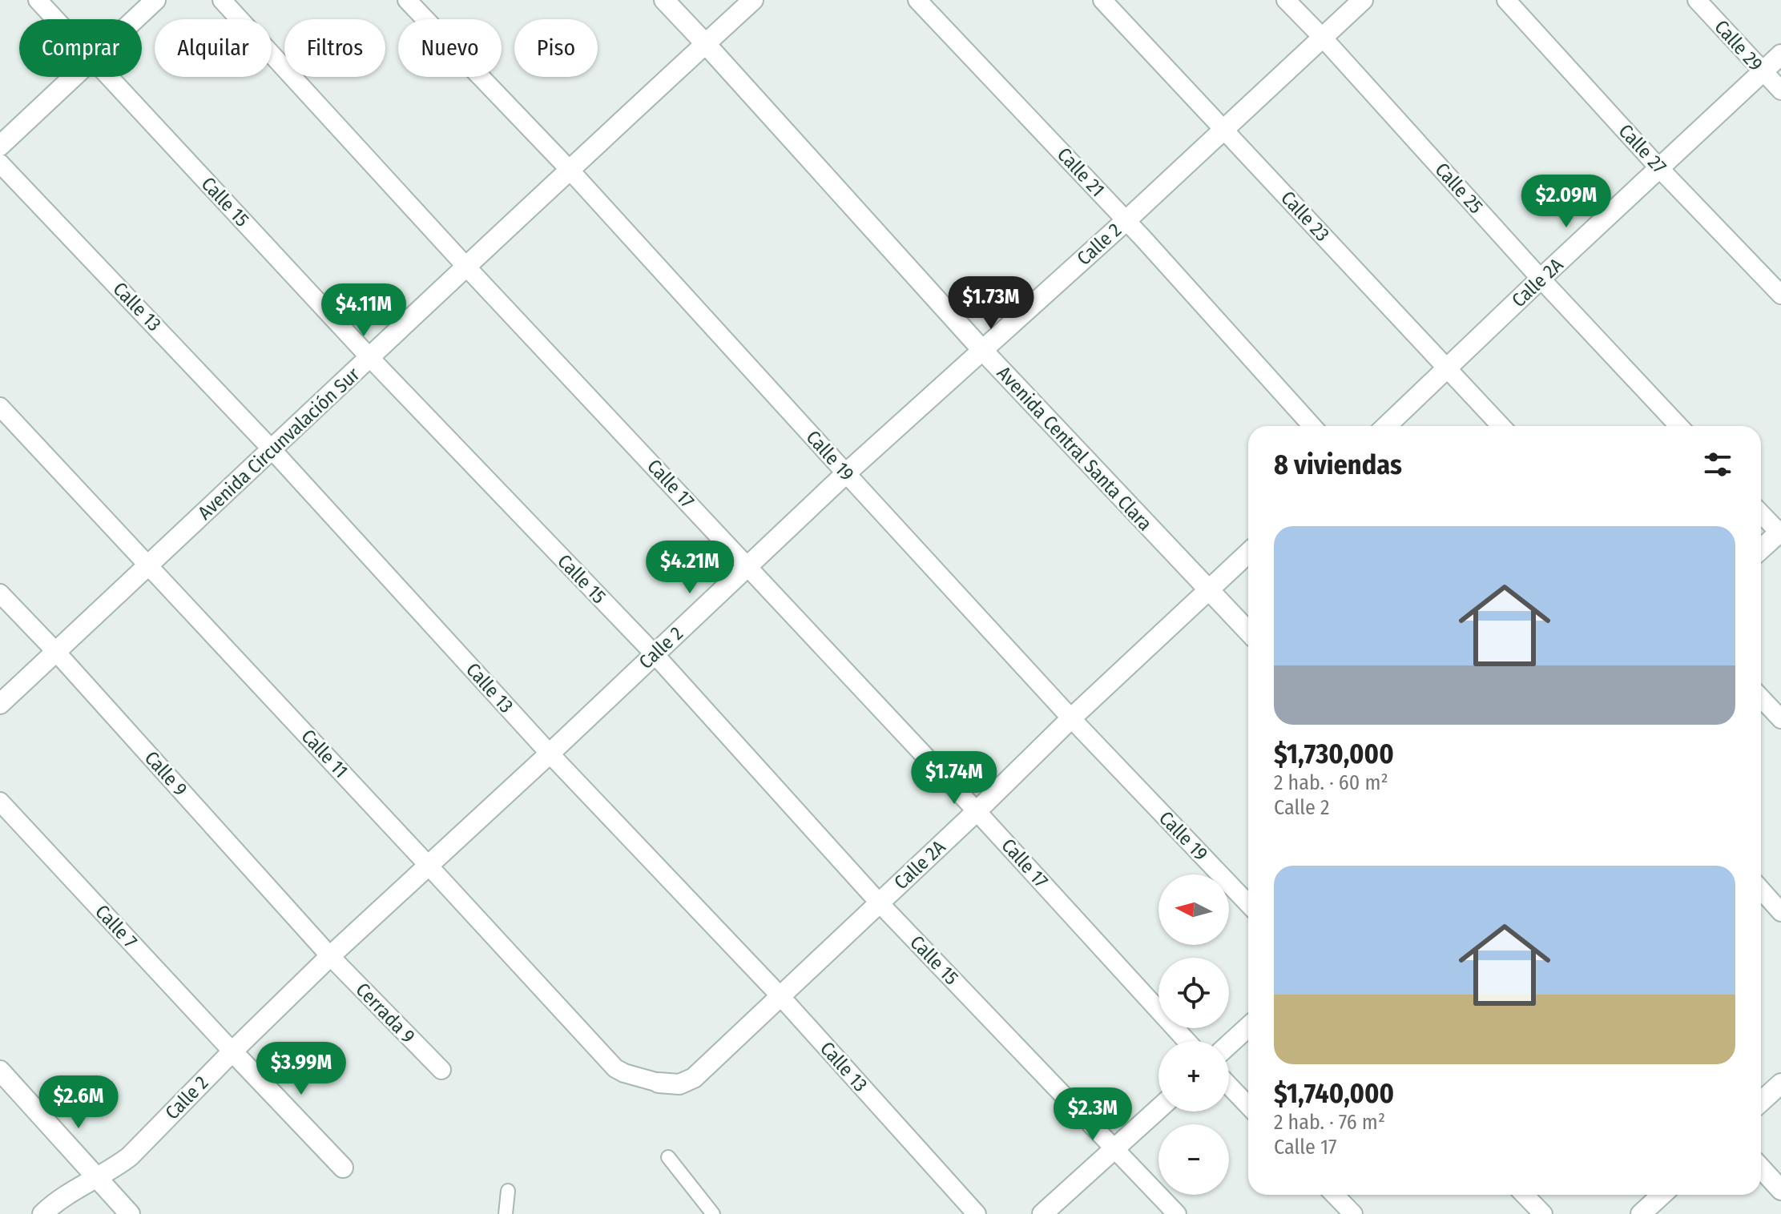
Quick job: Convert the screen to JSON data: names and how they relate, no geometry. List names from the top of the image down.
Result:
{
  "streets": {
    "street": [
      "Calle 29",
      "Calle 27",
      "Calle 21",
      "Calle 25",
      "Calle 15",
      "Calle 23",
      "Calle 2",
      "Calle 2A",
      "Calle 13",
      "Avenida Circunvalación Sur",
      "Avenida Central Santa Clara",
      "Calle 19",
      "Calle 17",
      "Calle 11",
      "Calle 9",
      "Calle 7",
      "Cerrada 9"
    ]
  },
  "crossings": [
    ["Calle 29", "Calle 2A"],
    ["Calle 27", "Calle 2A"],
    ["Calle 21", "Calle 2"],
    ["Calle 25", "Calle 2"],
    ["Calle 25", "Calle 2A"],
    ["Calle 15", "Calle 2"],
    ["Calle 15", "Calle 2A"],
    ["Calle 15", "Avenida Circunvalación Sur"],
    ["Calle 23", "Calle 2"],
    ["Calle 23", "Calle 2A"],
    ["Calle 2", "Calle 13"],
    ["Calle 2", "Avenida Central Santa Clara"],
    ["Calle 2", "Calle 19"],
    ["Calle 2", "Calle 17"],
    ["Calle 2", "Calle 11"],
    ["Calle 2", "Calle 9"],
    ["Calle 2", "Calle 7"],
    ["Calle 2", "Cerrada 9"],
    ["Calle 2A", "Calle 13"],
    ["Calle 2A", "Avenida Central Santa Clara"],
    ["Calle 2A", "Calle 19"],
    ["Calle 2A", "Calle 17"],
    ["Calle 2A", "Calle 11"],
    ["Calle 13", "Avenida Circunvalación Sur"],
    ["Avenida Circunvalación Sur", "Avenida Central Santa Clara"],
    ["Avenida Circunvalación Sur", "Calle 19"],
    ["Avenida Circunvalación Sur", "Calle 17"],
    ["Avenida Circunvalación Sur", "Calle 11"],
    ["Avenida Circunvalación Sur", "Calle 9"],
    ["Calle 9", "Cerrada 9"]
  ],
  "north": "left",
  "page": {
    "chip": [
      "Comprar",
      "Alquilar",
      "Filtros",
      "Nuevo",
      "Piso"
    ],
    "price": [
      "$2.09M",
      "$1.73M",
      "$4.11M",
      "$4.21M",
      "$1.74M",
      "$3.99M",
      "$2.6M",
      "$2.3M"
    ],
    "heading": "8 viviendas",
    "list": [
      {
        "name": "$1,730,000",
        "note": "2 hab. · 60 m² · Calle 2"
      },
      {
        "name": "$1,740,000",
        "note": "2 hab. · 76 m² · Calle 17"
      }
    ],
    "map_buttons": ["+", "−"]
  }
}
